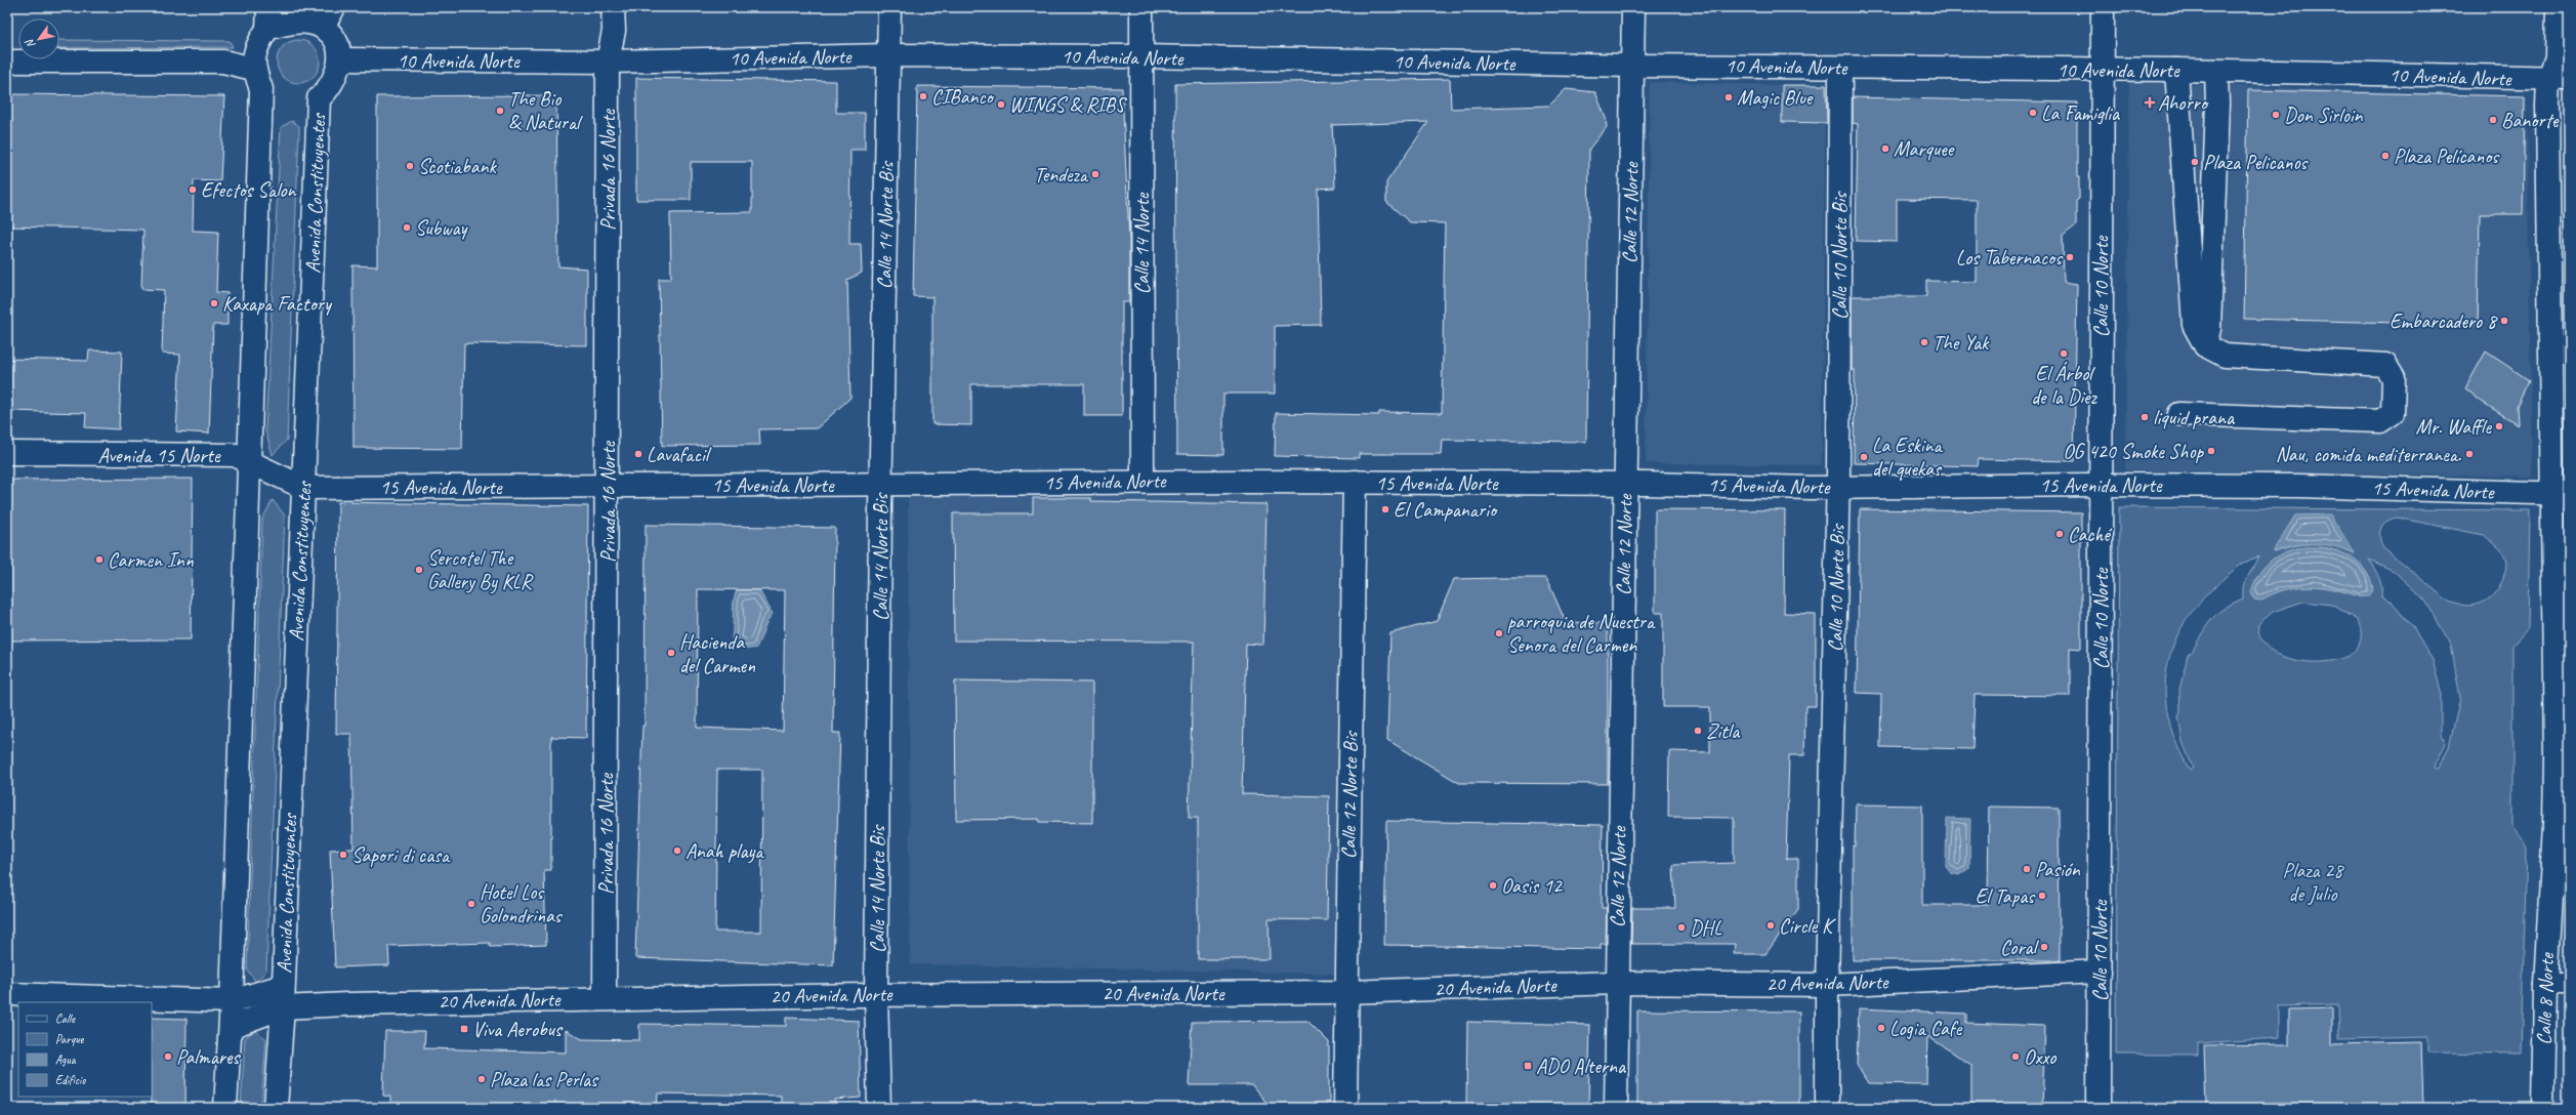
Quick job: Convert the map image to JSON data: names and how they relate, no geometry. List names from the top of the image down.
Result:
{
  "streets": {
    "street": [
      "10 Avenida Norte",
      "Privada 16 Norte",
      "Avenida Constituyentes",
      "Calle 12 Norte",
      "Calle 14 Norte Bis",
      "Calle 14 Norte",
      "Calle 10 Norte Bis",
      "Calle 10 Norte",
      "Avenida 15 Norte",
      "15 Avenida Norte",
      "Calle 12 Norte Bis",
      "20 Avenida Norte",
      "Calle 8 Norte"
    ]
  },
  "crossings": [
    ["10 Avenida Norte", "Privada 16 Norte"],
    ["10 Avenida Norte", "Avenida Constituyentes"],
    ["10 Avenida Norte", "Calle 12 Norte"],
    ["10 Avenida Norte", "Calle 14 Norte Bis"],
    ["10 Avenida Norte", "Calle 14 Norte"],
    ["10 Avenida Norte", "Calle 10 Norte Bis"],
    ["10 Avenida Norte", "Calle 10 Norte"],
    ["10 Avenida Norte", "Calle 8 Norte"],
    ["Privada 16 Norte", "15 Avenida Norte"],
    ["Privada 16 Norte", "20 Avenida Norte"],
    ["Avenida Constituyentes", "Avenida 15 Norte"],
    ["Avenida Constituyentes", "15 Avenida Norte"],
    ["Avenida Constituyentes", "20 Avenida Norte"],
    ["Calle 12 Norte", "15 Avenida Norte"],
    ["Calle 12 Norte", "20 Avenida Norte"],
    ["Calle 14 Norte Bis", "15 Avenida Norte"],
    ["Calle 14 Norte Bis", "20 Avenida Norte"],
    ["Calle 14 Norte", "15 Avenida Norte"],
    ["Calle 10 Norte Bis", "15 Avenida Norte"],
    ["Calle 10 Norte Bis", "20 Avenida Norte"],
    ["Calle 10 Norte", "15 Avenida Norte"],
    ["Calle 10 Norte", "20 Avenida Norte"],
    ["Avenida 15 Norte", "15 Avenida Norte"],
    ["15 Avenida Norte", "Calle 12 Norte Bis"],
    ["15 Avenida Norte", "Calle 8 Norte"],
    ["Calle 12 Norte Bis", "20 Avenida Norte"]
  ],
  "parks": ["Plaza 28 de Julio"],
  "places": {
    "other": [
      "CIBanco",
      "Magic Blue",
      "WINGS & RIBS",
      "The Bio & Natural",
      "La Famiglia",
      "Don Sirloin",
      "Banorte",
      "Marquee",
      "Plaza Pelícanos",
      "Plaza Pelicanos",
      "Scotiabank",
      "Tendeza",
      "Efectos Salon",
      "Subway",
      "Los Tabernacos",
      "Kaxapa Factory",
      "Embarcadero 8",
      "The Yak",
      "El Árbol de la Diez",
      "liquid prana",
      "Mr. Waffle",
      "OG 420 Smoke Shop",
      "Lavafacil",
      "Nau, comida mediterranea.",
      "La Eskina del quekas",
      "El Campanario",
      "Caché",
      "Carmen Inn",
      "Sercotel The Gallery By KLR",
      "parroquia de Nuestra Senora del Carmen",
      "Hacienda del Carmen",
      "Zitla",
      "Anah playa",
      "Sapori di casa",
      "Pasión",
      "Oasis 12",
      "El Tapas",
      "Hotel Los Golondrinas",
      "Circle K",
      "DHL",
      "Coral",
      "Logia Cafe",
      "Palmares",
      "Oxxo",
      "Plaza las Perlas"
    ],
    "health": ["Ahorro"],
    "transit": ["Viva Aerobus", "ADO Alterna"]
  },
  "legend": [
    "Calle",
    "Parque",
    "Agua",
    "Edificio"
  ],
  "north": "bottom left"
}
